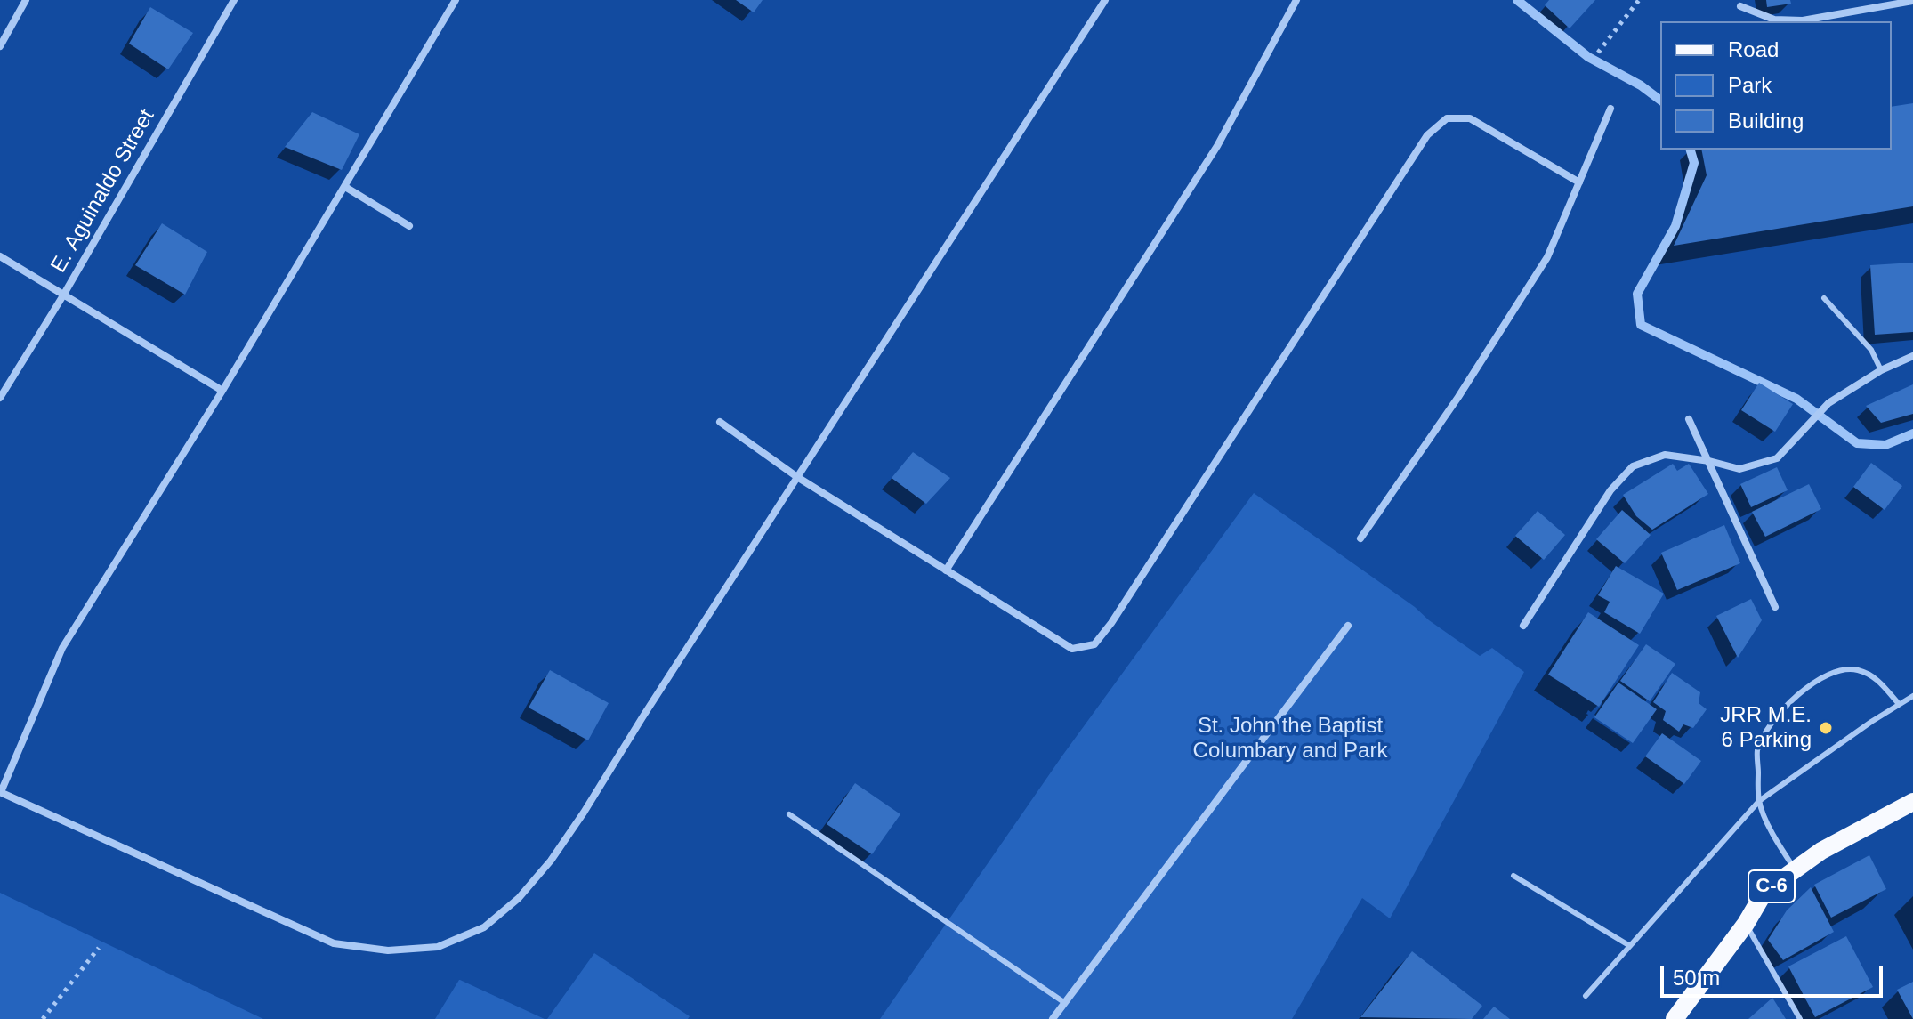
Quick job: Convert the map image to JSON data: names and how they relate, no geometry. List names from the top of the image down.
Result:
{
  "streets": {
    "main road": ["C-6"],
    "street": ["E. Aguinaldo Street"]
  },
  "parks": ["St. John the Baptist Columbary and Park"],
  "places": ["JRR M.E. 6 Parking"],
  "legend": ["Road", "Park", "Building"],
  "scale_bar": "50 m"
}
